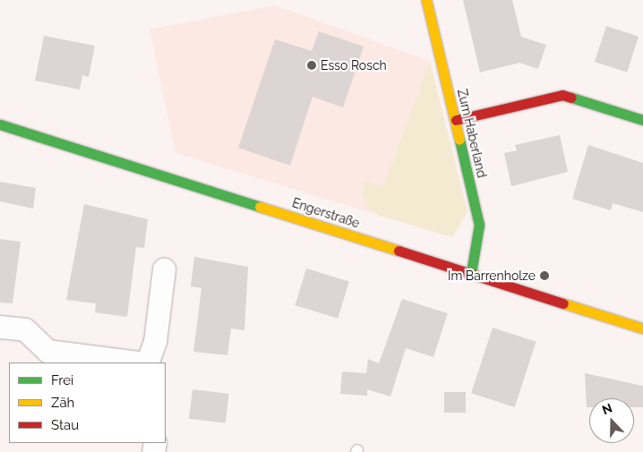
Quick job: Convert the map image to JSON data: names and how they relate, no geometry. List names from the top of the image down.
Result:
{
  "streets": {
    "main road": ["Zum Haberland", "Engerstraße"]
  },
  "crossings": [
    ["Zum Haberland", "Engerstraße"]
  ],
  "places": ["Esso Rosch", "Im Barrenholze"],
  "legend": ["Frei", "Zäh", "Stau"],
  "north": "top"
}
